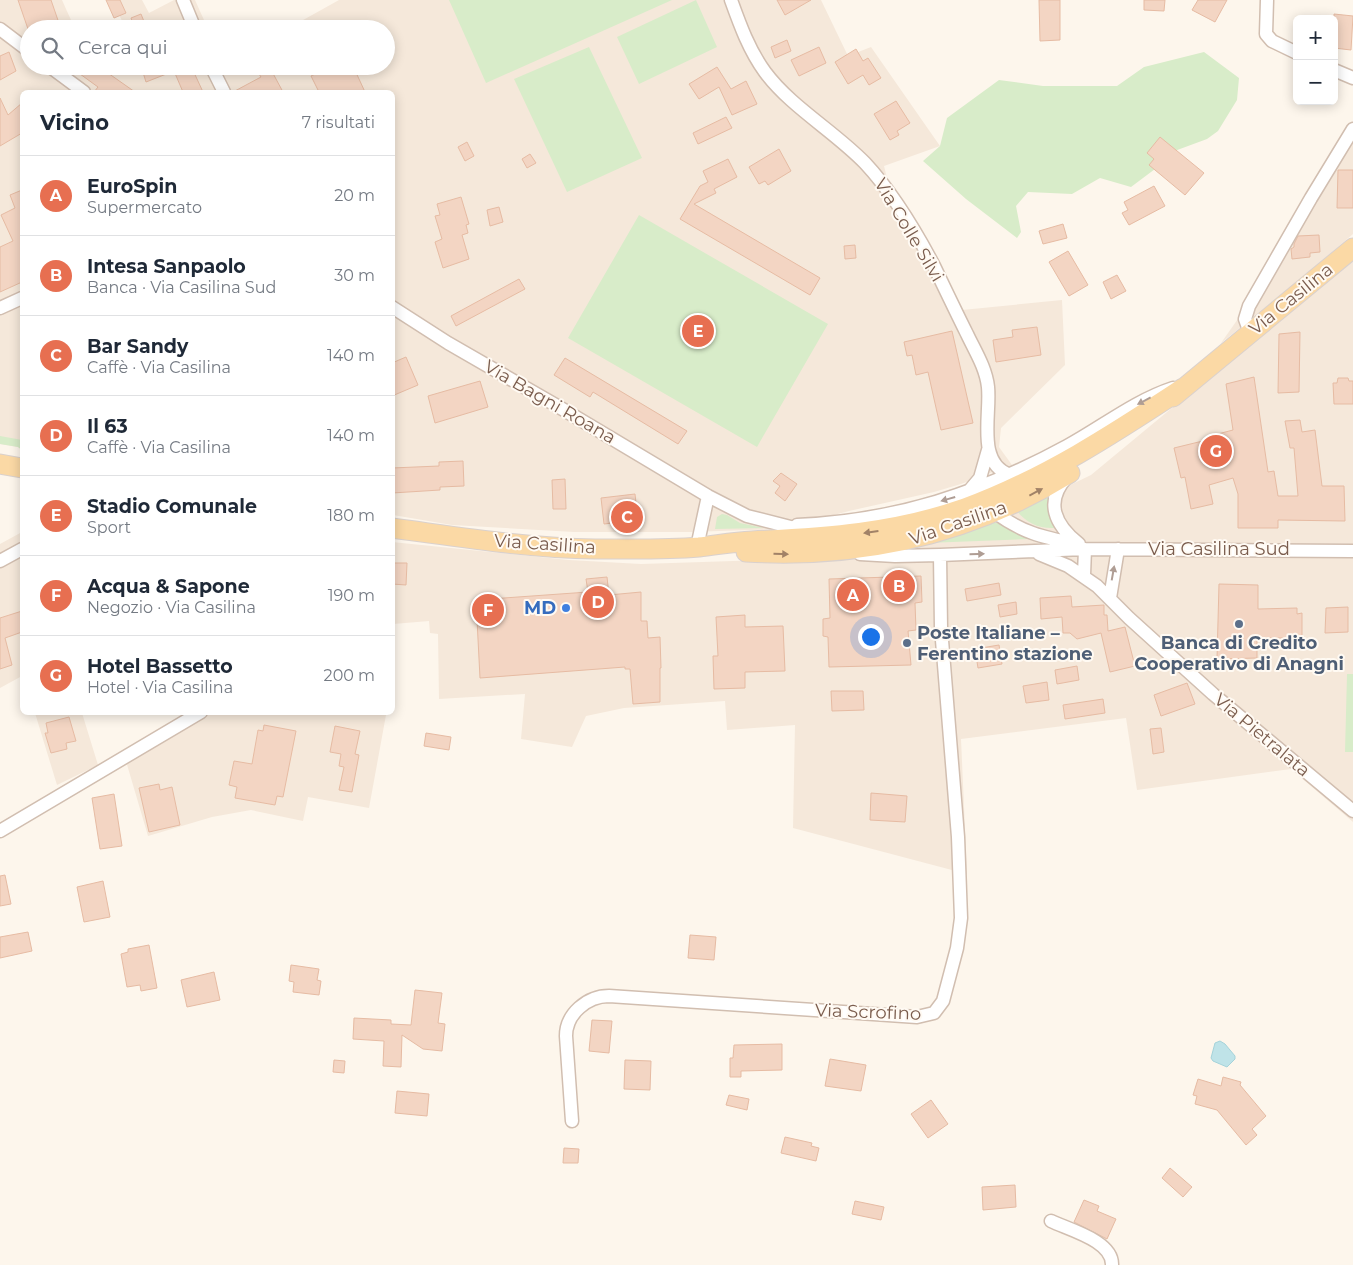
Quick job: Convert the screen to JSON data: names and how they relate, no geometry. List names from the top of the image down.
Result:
{
  "streets": {
    "main road": ["Via Casilina"],
    "street": [
      "Via Colle Silvi",
      "Via Bagni Roana",
      "Via Casilina Sud",
      "Via Pietralata",
      "Via Scrofino"
    ]
  },
  "crossings": [
    ["Via Casilina", "Via Casilina Sud"],
    ["Via Casilina Sud", "Via Pietralata"],
    ["Via Casilina Sud", "Via Scrofino"]
  ],
  "places": ["MD", "Banca di Credito Cooperativo di Anagni", "Poste Italiane – Ferentino stazione"],
  "page": {
    "map_buttons": ["+", "−"],
    "search": "Cerca qui",
    "heading": ["Vicino", "7 risultati"],
    "list": [
      {
        "mark": "A",
        "name": "EuroSpin",
        "note": "Supermercato",
        "value": "20 m"
      },
      {
        "mark": "B",
        "name": "Intesa Sanpaolo",
        "note": "Banca · Via Casilina Sud",
        "value": "30 m"
      },
      {
        "mark": "C",
        "name": "Bar Sandy",
        "note": "Caffè · Via Casilina",
        "value": "140 m"
      },
      {
        "mark": "D",
        "name": "Il 63",
        "note": "Caffè · Via Casilina",
        "value": "140 m"
      },
      {
        "mark": "E",
        "name": "Stadio Comunale",
        "note": "Sport",
        "value": "180 m"
      },
      {
        "mark": "F",
        "name": "Acqua & Sapone",
        "note": "Negozio · Via Casilina",
        "value": "190 m"
      },
      {
        "mark": "G",
        "name": "Hotel Bassetto",
        "note": "Hotel · Via Casilina",
        "value": "200 m"
      }
    ],
    "pins": [
      "E",
      "G",
      "C",
      "B",
      "A",
      "D",
      "F"
    ]
  }
}
